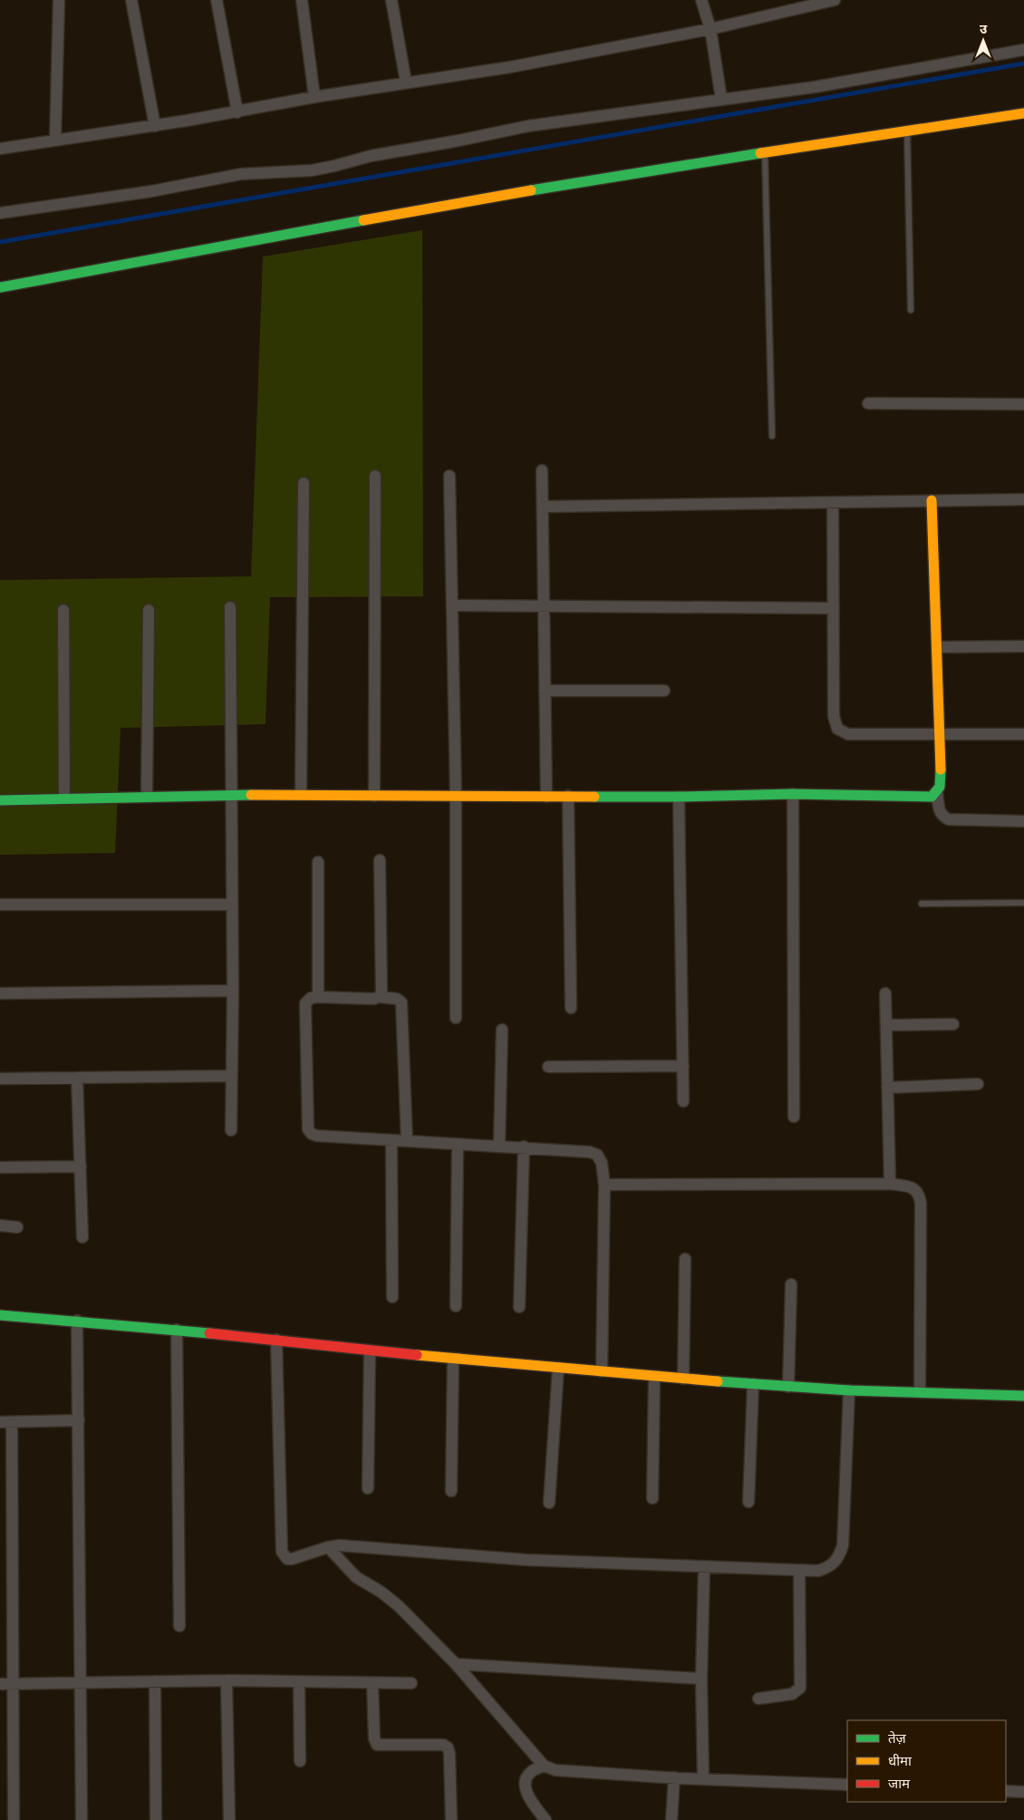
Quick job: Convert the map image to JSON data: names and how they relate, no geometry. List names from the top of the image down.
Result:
{
  "legend": ["तेज़", "धीमा", "जाम"],
  "north": "top"
}
